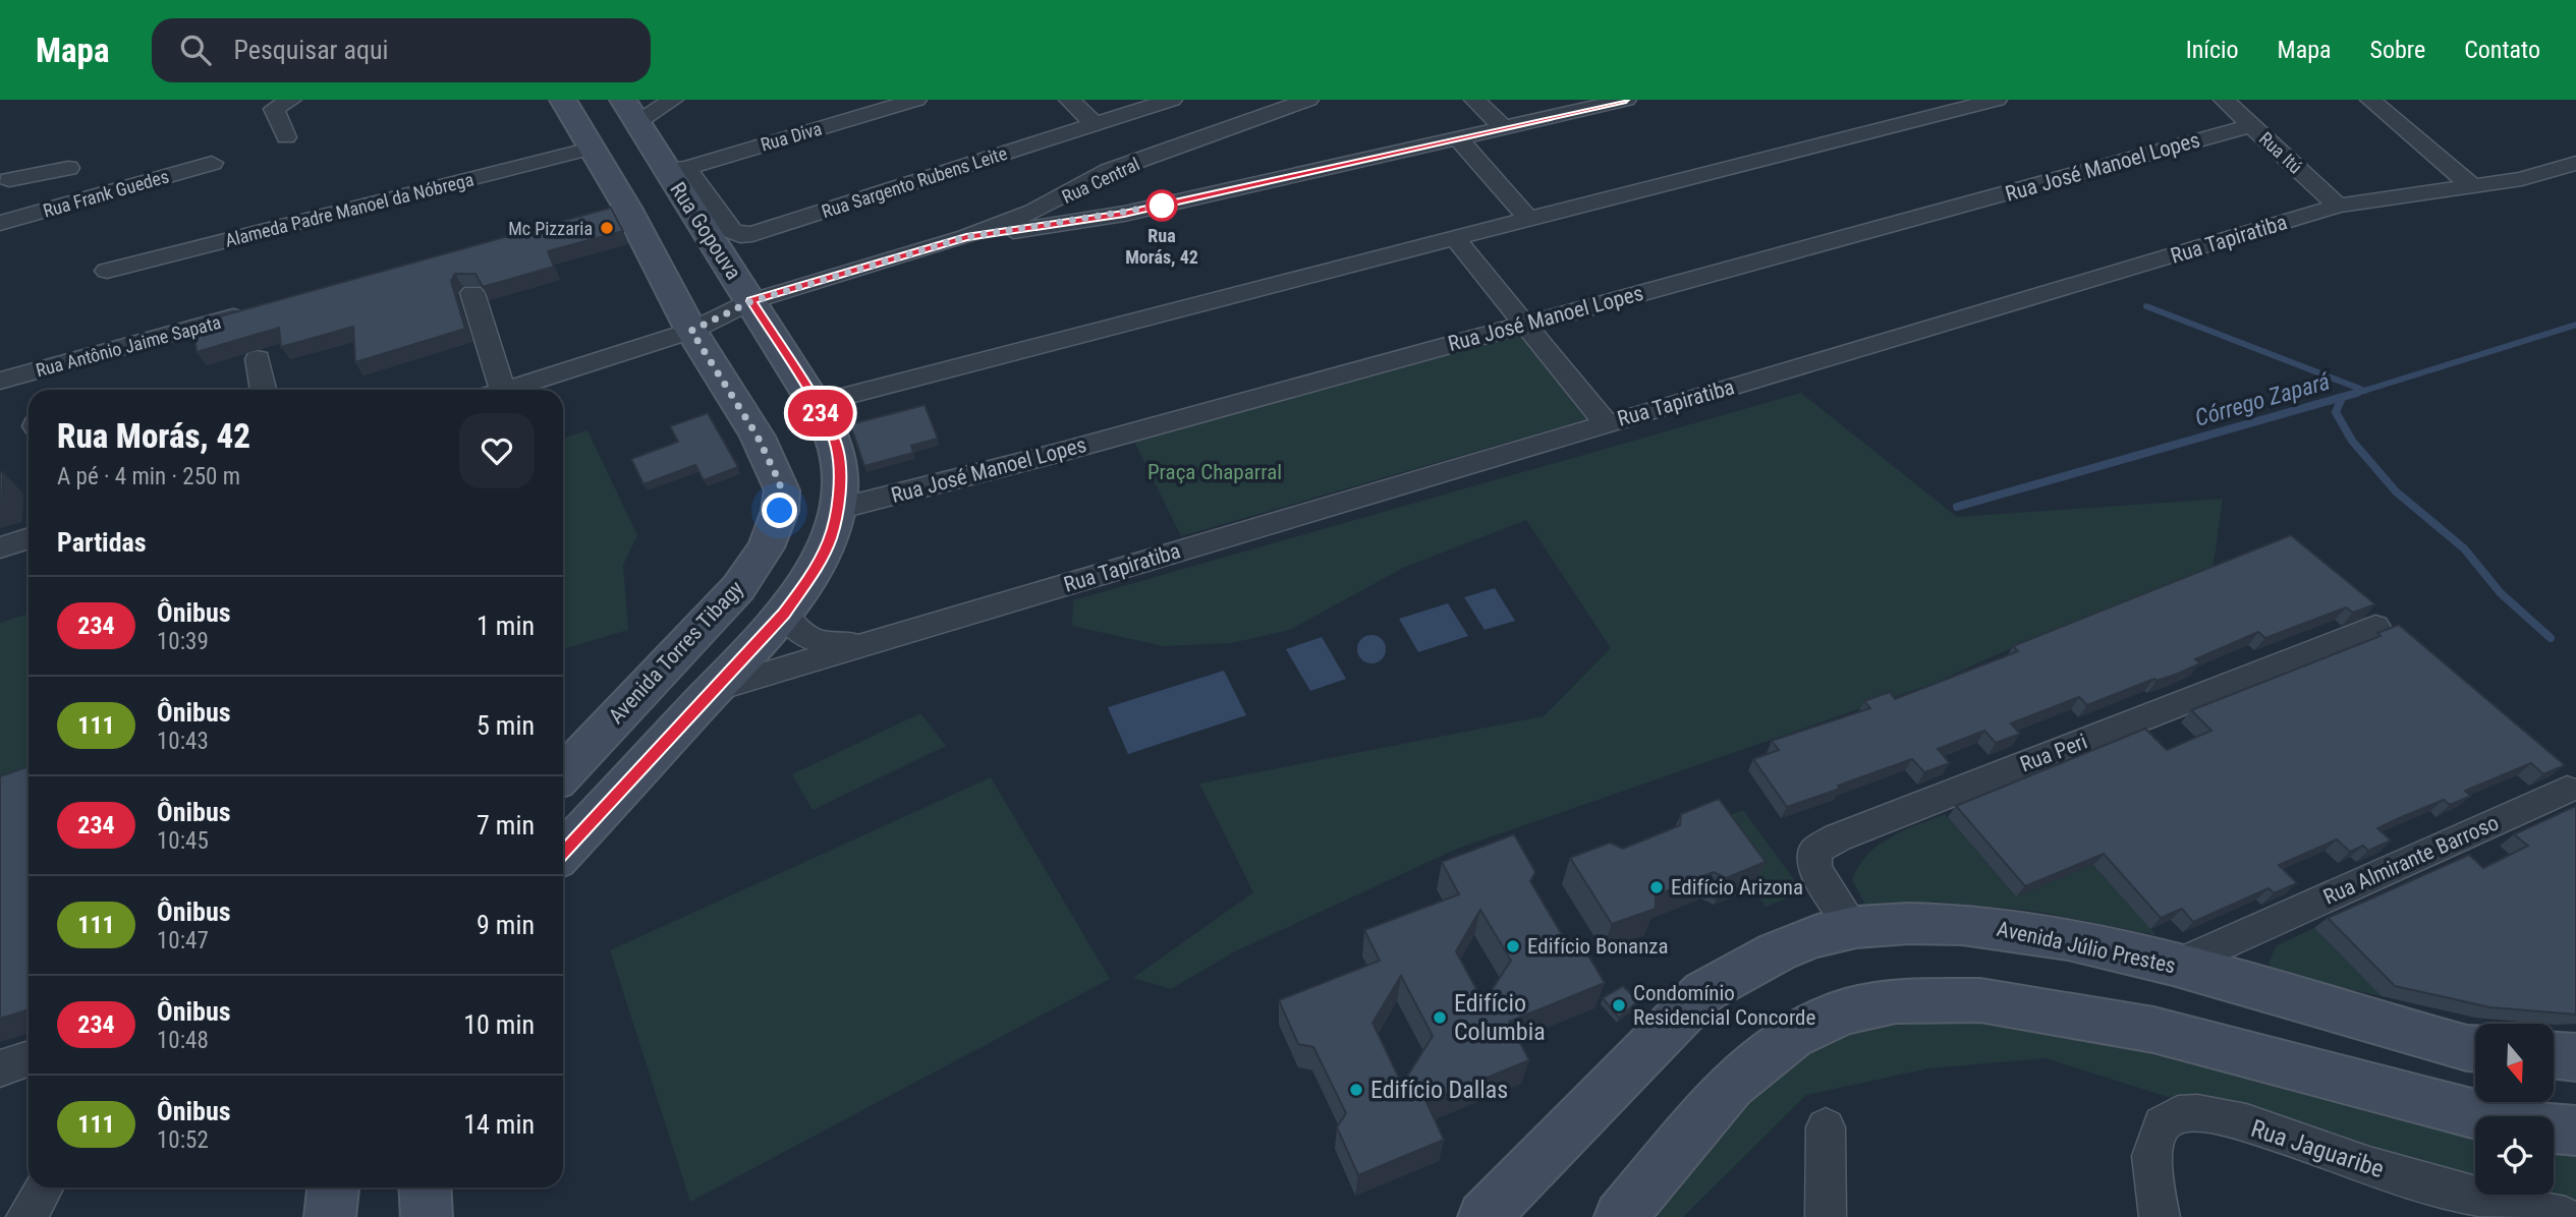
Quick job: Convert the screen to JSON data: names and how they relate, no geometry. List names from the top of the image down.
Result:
{
  "streets": {
    "main road": ["Rua Gopouva", "Avenida Torres Tibagy", "Avenida Júlio Prestes"],
    "street": [
      "Rua Diva",
      "Rua Itú",
      "Rua José Manoel Lopes",
      "Rua Central",
      "Rua Sargento Rubens Leite",
      "Rua Frank Guedes",
      "Alameda Padre Manoel da Nóbrega",
      "Rua Tapiratiba",
      "Rua Antônio Jaime Sapata",
      "Rua Peri",
      "Rua Almirante Barroso",
      "Rua Jaguaribe"
    ]
  },
  "crossings": [
    ["Rua Diva", "Rua Sargento Rubens Leite"],
    ["Rua Diva", "Rua Gopouva"],
    ["Rua Itú", "Rua José Manoel Lopes"],
    ["Rua Itú", "Rua Tapiratiba"],
    ["Rua José Manoel Lopes", "Rua Gopouva"],
    ["Rua Central", "Rua Gopouva"],
    ["Rua Central", "Avenida Torres Tibagy"],
    ["Rua Sargento Rubens Leite", "Rua Gopouva"],
    ["Alameda Padre Manoel da Nóbrega", "Avenida Torres Tibagy"],
    ["Rua Gopouva", "Rua Tapiratiba"],
    ["Rua Peri", "Avenida Júlio Prestes"],
    ["Rua Almirante Barroso", "Avenida Júlio Prestes"]
  ],
  "water": ["Córrego Zapará"],
  "parks": ["Praça Chaparral"],
  "places": [
    "Rua Morás, 42",
    "Mc Pizzaria",
    "Edifício Arizona",
    "Edifício Bonanza",
    "Condomínio Residencial Concorde",
    "Edifício Columbia",
    "Edifício Dallas"
  ],
  "lines": ["bus line 234"],
  "north": "bottom",
  "page": {
    "header": "Mapa",
    "search": "Pesquisar aqui",
    "nav": [
      "Início",
      "Mapa",
      "Sobre",
      "Contato"
    ],
    "on_map": "234",
    "heading": [
      ["Rua Morás, 42", "A pé · 4 min · 250 m"],
      "Partidas"
    ],
    "list": [
      {
        "mark": "234",
        "name": "Ônibus",
        "note": "10:39",
        "value": "1 min"
      },
      {
        "mark": "111",
        "name": "Ônibus",
        "note": "10:43",
        "value": "5 min"
      },
      {
        "mark": "234",
        "name": "Ônibus",
        "note": "10:45",
        "value": "7 min"
      },
      {
        "mark": "111",
        "name": "Ônibus",
        "note": "10:47",
        "value": "9 min"
      },
      {
        "mark": "234",
        "name": "Ônibus",
        "note": "10:48",
        "value": "10 min"
      },
      {
        "mark": "111",
        "name": "Ônibus",
        "note": "10:52",
        "value": "14 min"
      }
    ]
  }
}
